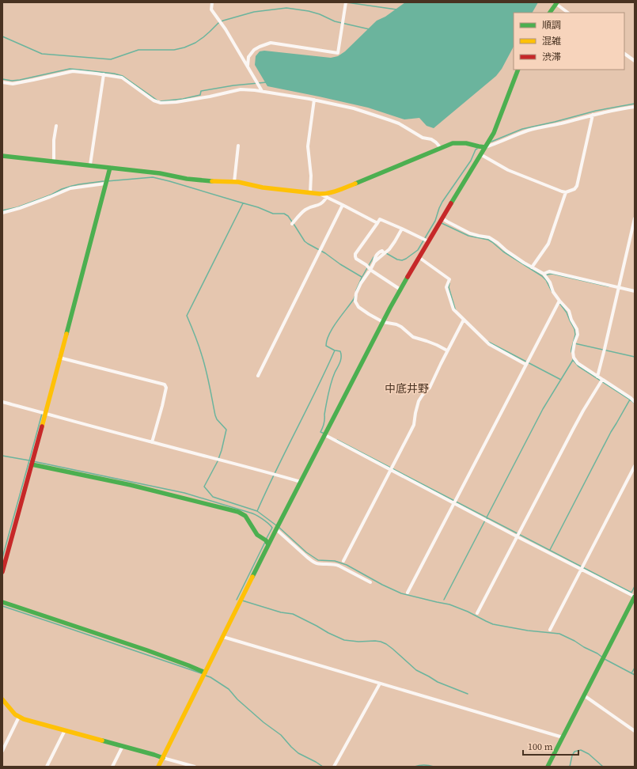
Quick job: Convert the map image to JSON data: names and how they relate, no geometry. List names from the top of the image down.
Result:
{
  "districts": ["中底井野"],
  "legend": ["順調", "混雑", "渋滞"],
  "scale_bar": "100 m"
}
